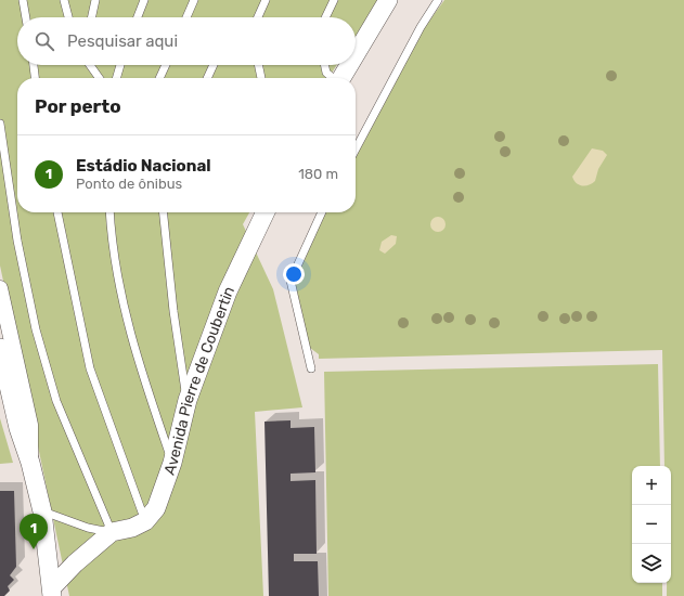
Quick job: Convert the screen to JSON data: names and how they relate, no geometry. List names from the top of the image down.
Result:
{
  "streets": {
    "street": ["Avenida Pierre de Coubertin"]
  },
  "page": {
    "search": "Pesquisar aqui",
    "heading": "Por perto",
    "list": [
      {
        "mark": "1",
        "name": "Estádio Nacional",
        "note": "Ponto de ônibus",
        "value": "180 m"
      }
    ],
    "map_buttons": ["+", "−"],
    "pins": "1"
  }
}
